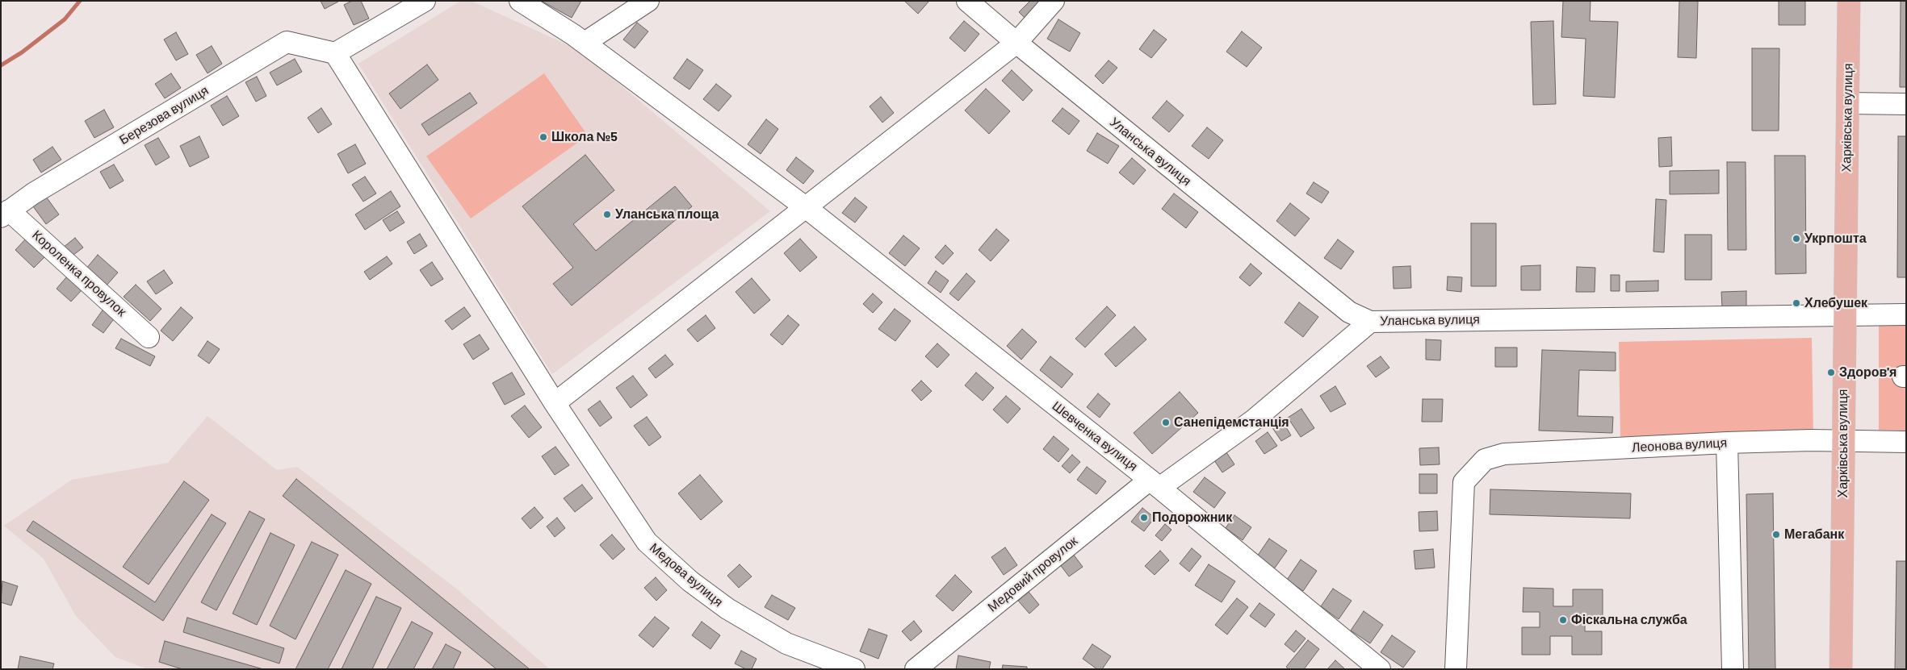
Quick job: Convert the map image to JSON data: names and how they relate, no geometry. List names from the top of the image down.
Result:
{
  "streets": {
    "main road": ["Харківська вулиця"],
    "street": [
      "Березова вулиця",
      "Уланська вулиця",
      "Короленка провулок",
      "Шевченка вулиця",
      "Леонова вулиця",
      "Медовий провулок",
      "Медова вулиця"
    ]
  },
  "crossings": [
    ["Березова вулиця", "Короленка провулок"],
    ["Харківська вулиця", "Уланська вулиця"],
    ["Харківська вулиця", "Леонова вулиця"],
    ["Уланська вулиця", "Медовий провулок"],
    ["Шевченка вулиця", "Медовий провулок"]
  ],
  "places": [
    "Школа №5",
    "Уланська площа",
    "Укрпошта",
    "Хлебушек",
    "Здоров'я",
    "Санепідемстанція",
    "Подорожник",
    "Мегабанк",
    "Фіскальна служба"
  ]
}
